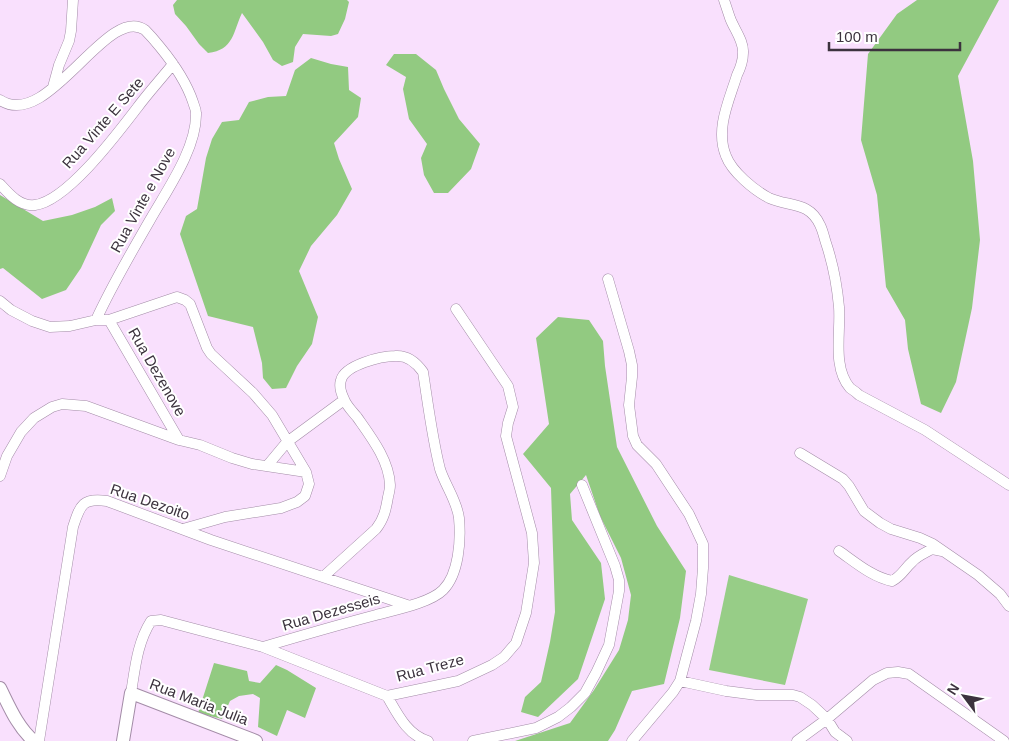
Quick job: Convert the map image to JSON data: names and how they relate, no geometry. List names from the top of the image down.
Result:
{
  "streets": {
    "street": [
      "Rua Vinte E Sete",
      "Rua Vinte e Nove",
      "Rua Dezenove",
      "Rua Dezoito",
      "Rua Dezesseis",
      "Rua Treze",
      "Rua Maria Julia"
    ]
  },
  "crossings": [
    ["Rua Vinte E Sete", "Rua Vinte e Nove"],
    ["Rua Dezoito", "Rua Dezesseis"],
    ["Rua Dezesseis", "Rua Treze"],
    ["Rua Treze", "Rua Maria Julia"]
  ],
  "scale_bar": "100 m",
  "north": "top left"
}
